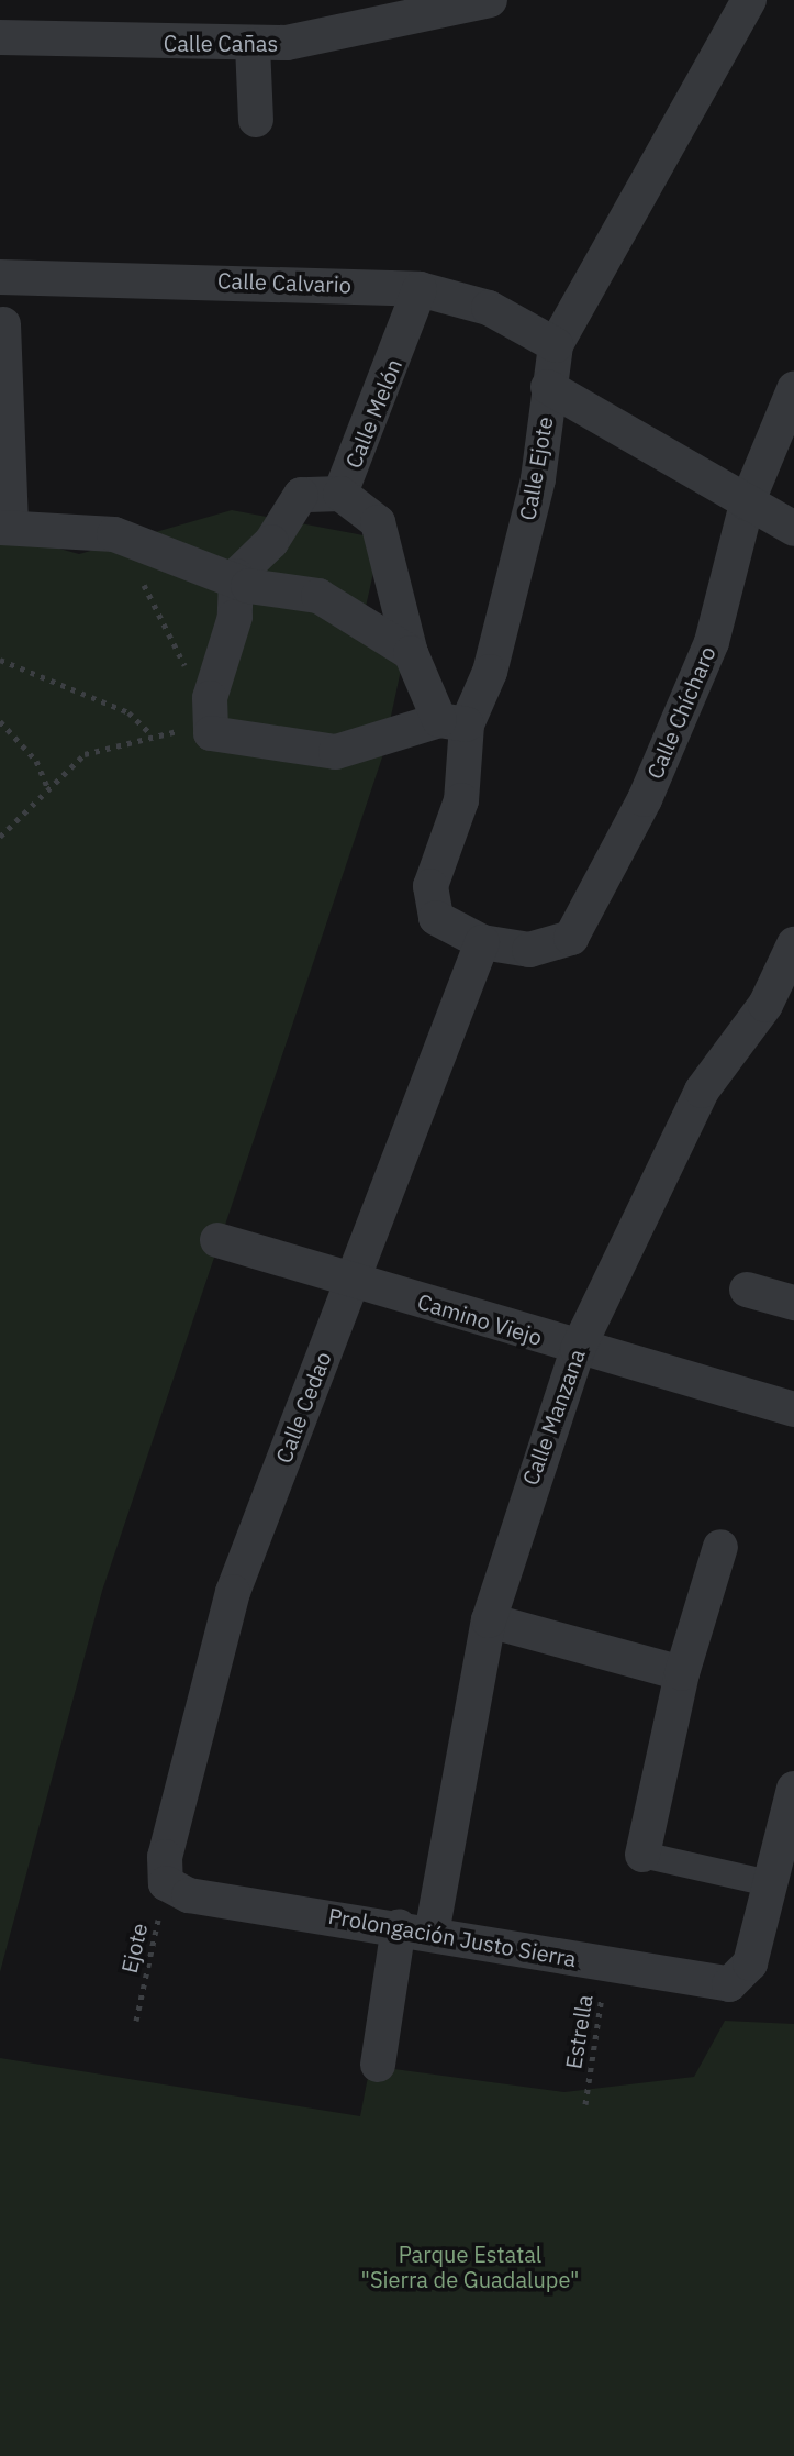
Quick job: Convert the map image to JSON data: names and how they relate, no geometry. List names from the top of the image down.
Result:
{
  "streets": {
    "street": [
      "Calle Cañas",
      "Calle Calvario",
      "Calle Melón",
      "Calle Ejote",
      "Calle Chícharo",
      "Camino Viejo",
      "Calle Cedao",
      "Calle Manzana",
      "Prolongación Justo Sierra"
    ],
    "path": ["Ejote", "Estrella"]
  },
  "crossings": [
    ["Calle Calvario", "Calle Melón"],
    ["Calle Calvario", "Calle Ejote"],
    ["Calle Ejote", "Calle Chícharo"],
    ["Calle Ejote", "Calle Cedao"],
    ["Calle Chícharo", "Calle Cedao"],
    ["Camino Viejo", "Calle Cedao"],
    ["Camino Viejo", "Calle Manzana"],
    ["Calle Cedao", "Prolongación Justo Sierra"],
    ["Calle Cedao", "Ejote"],
    ["Calle Manzana", "Prolongación Justo Sierra"],
    ["Prolongación Justo Sierra", "Ejote"],
    ["Prolongación Justo Sierra", "Estrella"]
  ],
  "parks": ["Parque Estatal \"Sierra de Guadalupe\""]
}
